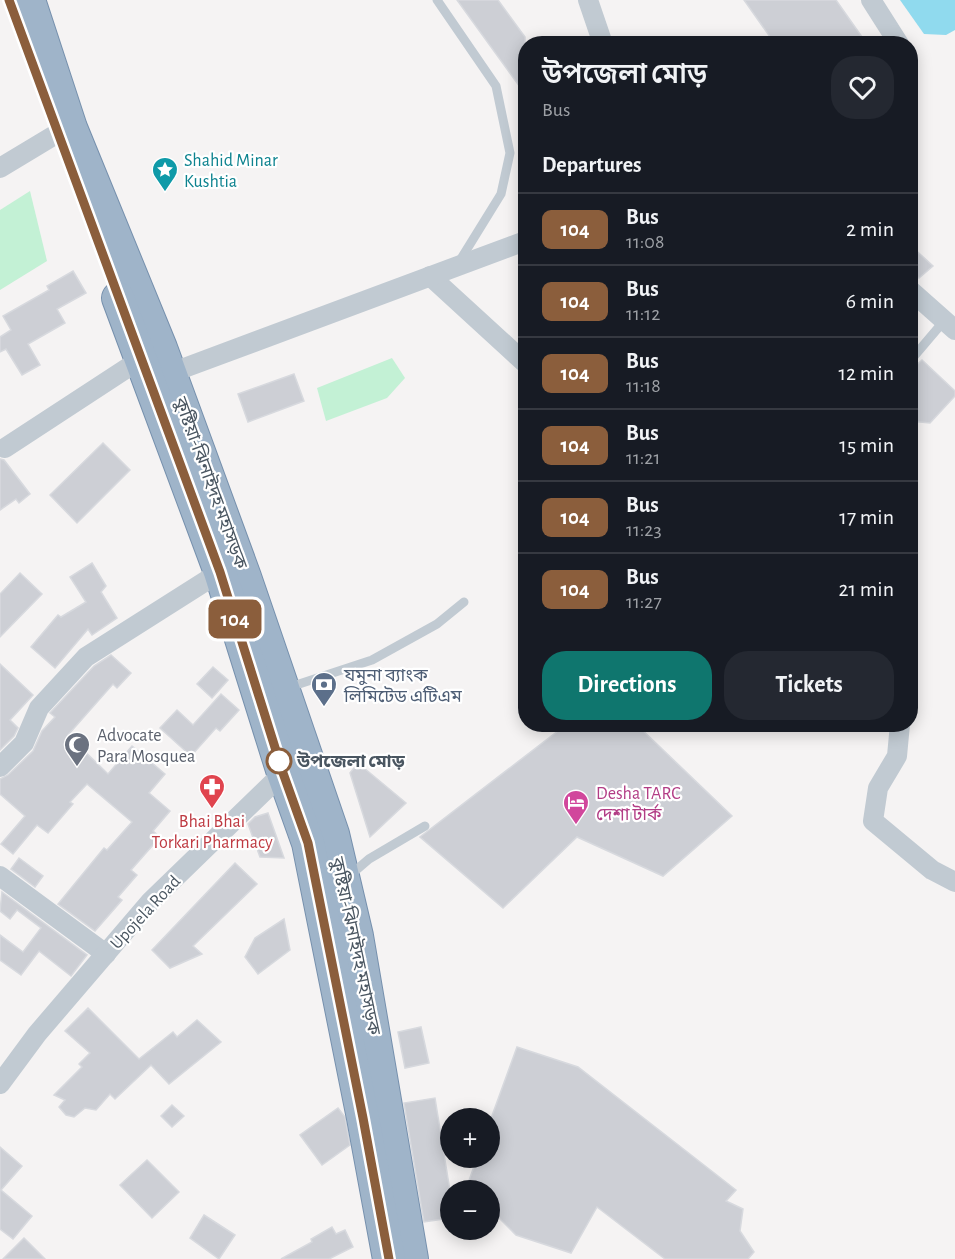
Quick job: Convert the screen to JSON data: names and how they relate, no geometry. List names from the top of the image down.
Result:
{
  "streets": {
    "highway": ["কুষ্টিয়া-ঝিনাইদহ মহাসড়ক"],
    "street": ["Upojela Road"]
  },
  "crossings": [
    ["কুষ্টিয়া-ঝিনাইদহ মহাসড়ক", "Upojela Road"]
  ],
  "places": {
    "place": ["Shahid Minar Kushtia"],
    "bank": ["যমুনা ব্যাংক লিমিটেড এটিএম"],
    "other": ["উপজেলা মোড়"],
    "mosque": ["Advocate Para Mosquea"],
    "pharmacy": ["Bhai Bhai Torkari Pharmacy"],
    "hotel": ["Desha TARC দেশা টার্ক"]
  },
  "lines": ["bus line 104"],
  "page": {
    "on_map": "104",
    "heading": [
      ["উপজেলা মোড়", "Bus"],
      "Departures"
    ],
    "list": [
      {
        "mark": "104",
        "name": "Bus",
        "note": "11:08",
        "value": "2 min"
      },
      {
        "mark": "104",
        "name": "Bus",
        "note": "11:12",
        "value": "6 min"
      },
      {
        "mark": "104",
        "name": "Bus",
        "note": "11:18",
        "value": "12 min"
      },
      {
        "mark": "104",
        "name": "Bus",
        "note": "11:21",
        "value": "15 min"
      },
      {
        "mark": "104",
        "name": "Bus",
        "note": "11:23",
        "value": "17 min"
      },
      {
        "mark": "104",
        "name": "Bus",
        "note": "11:27",
        "value": "21 min"
      }
    ],
    "buttons": ["Directions", "Tickets"],
    "map_buttons": ["+", "−"]
  }
}
